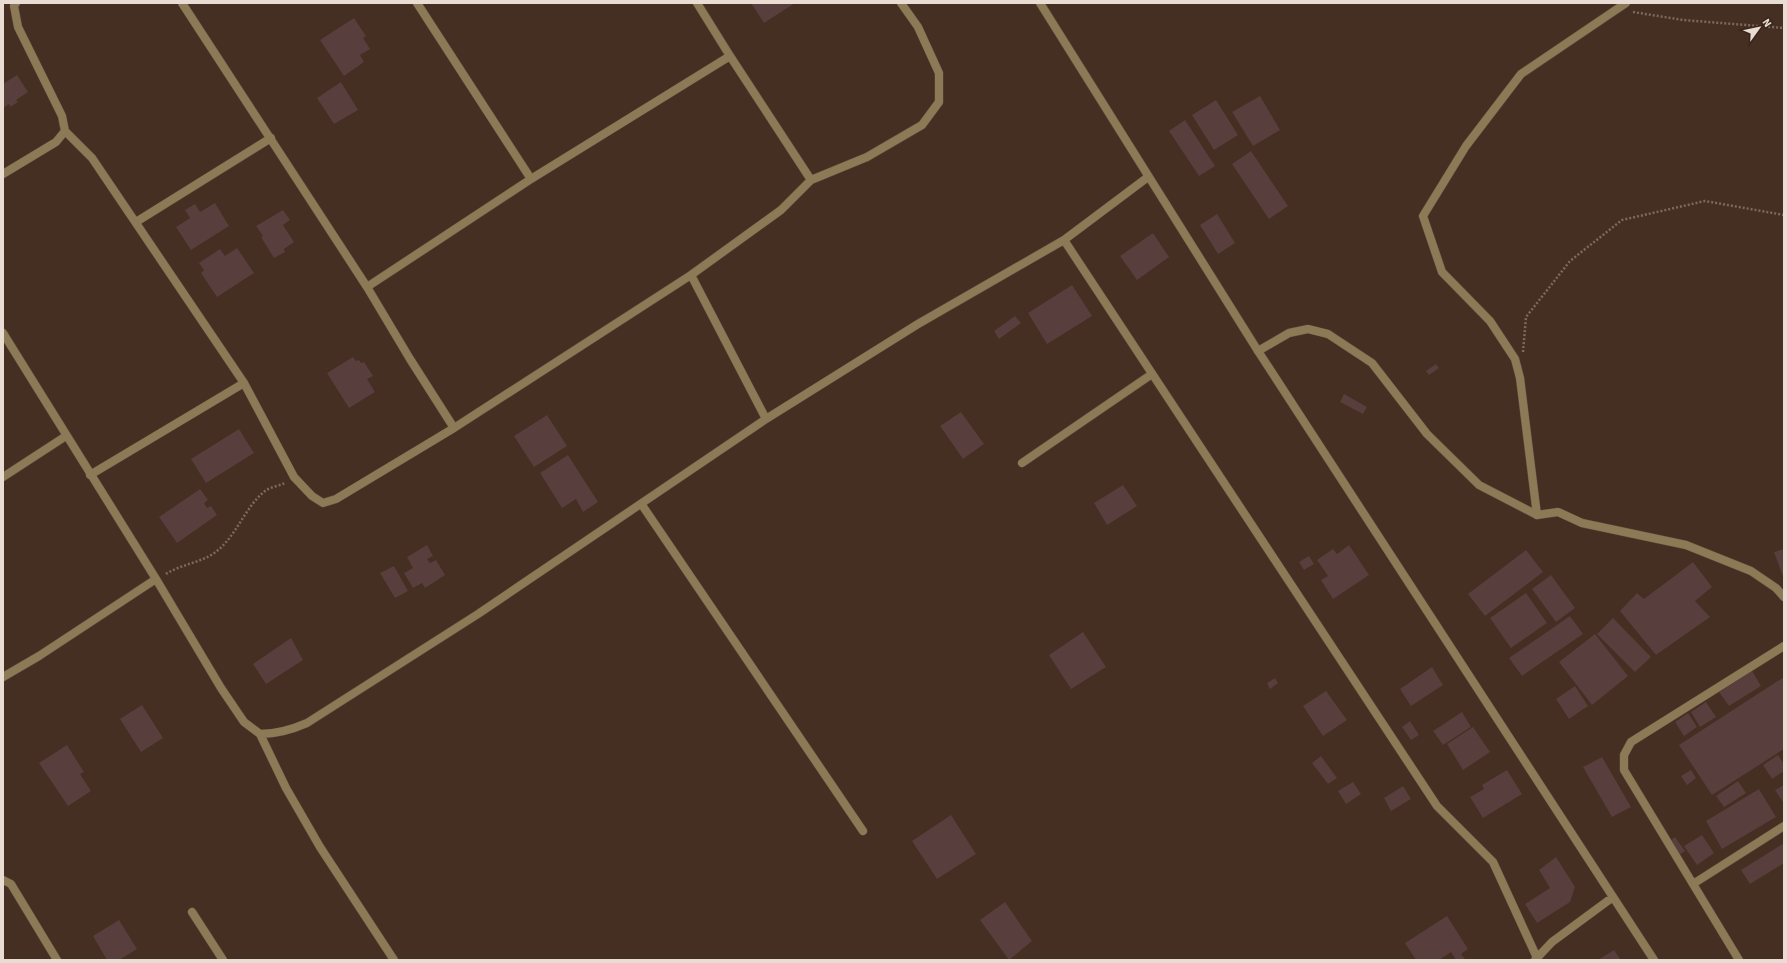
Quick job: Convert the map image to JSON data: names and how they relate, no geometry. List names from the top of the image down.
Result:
{
  "north": "top right"
}
